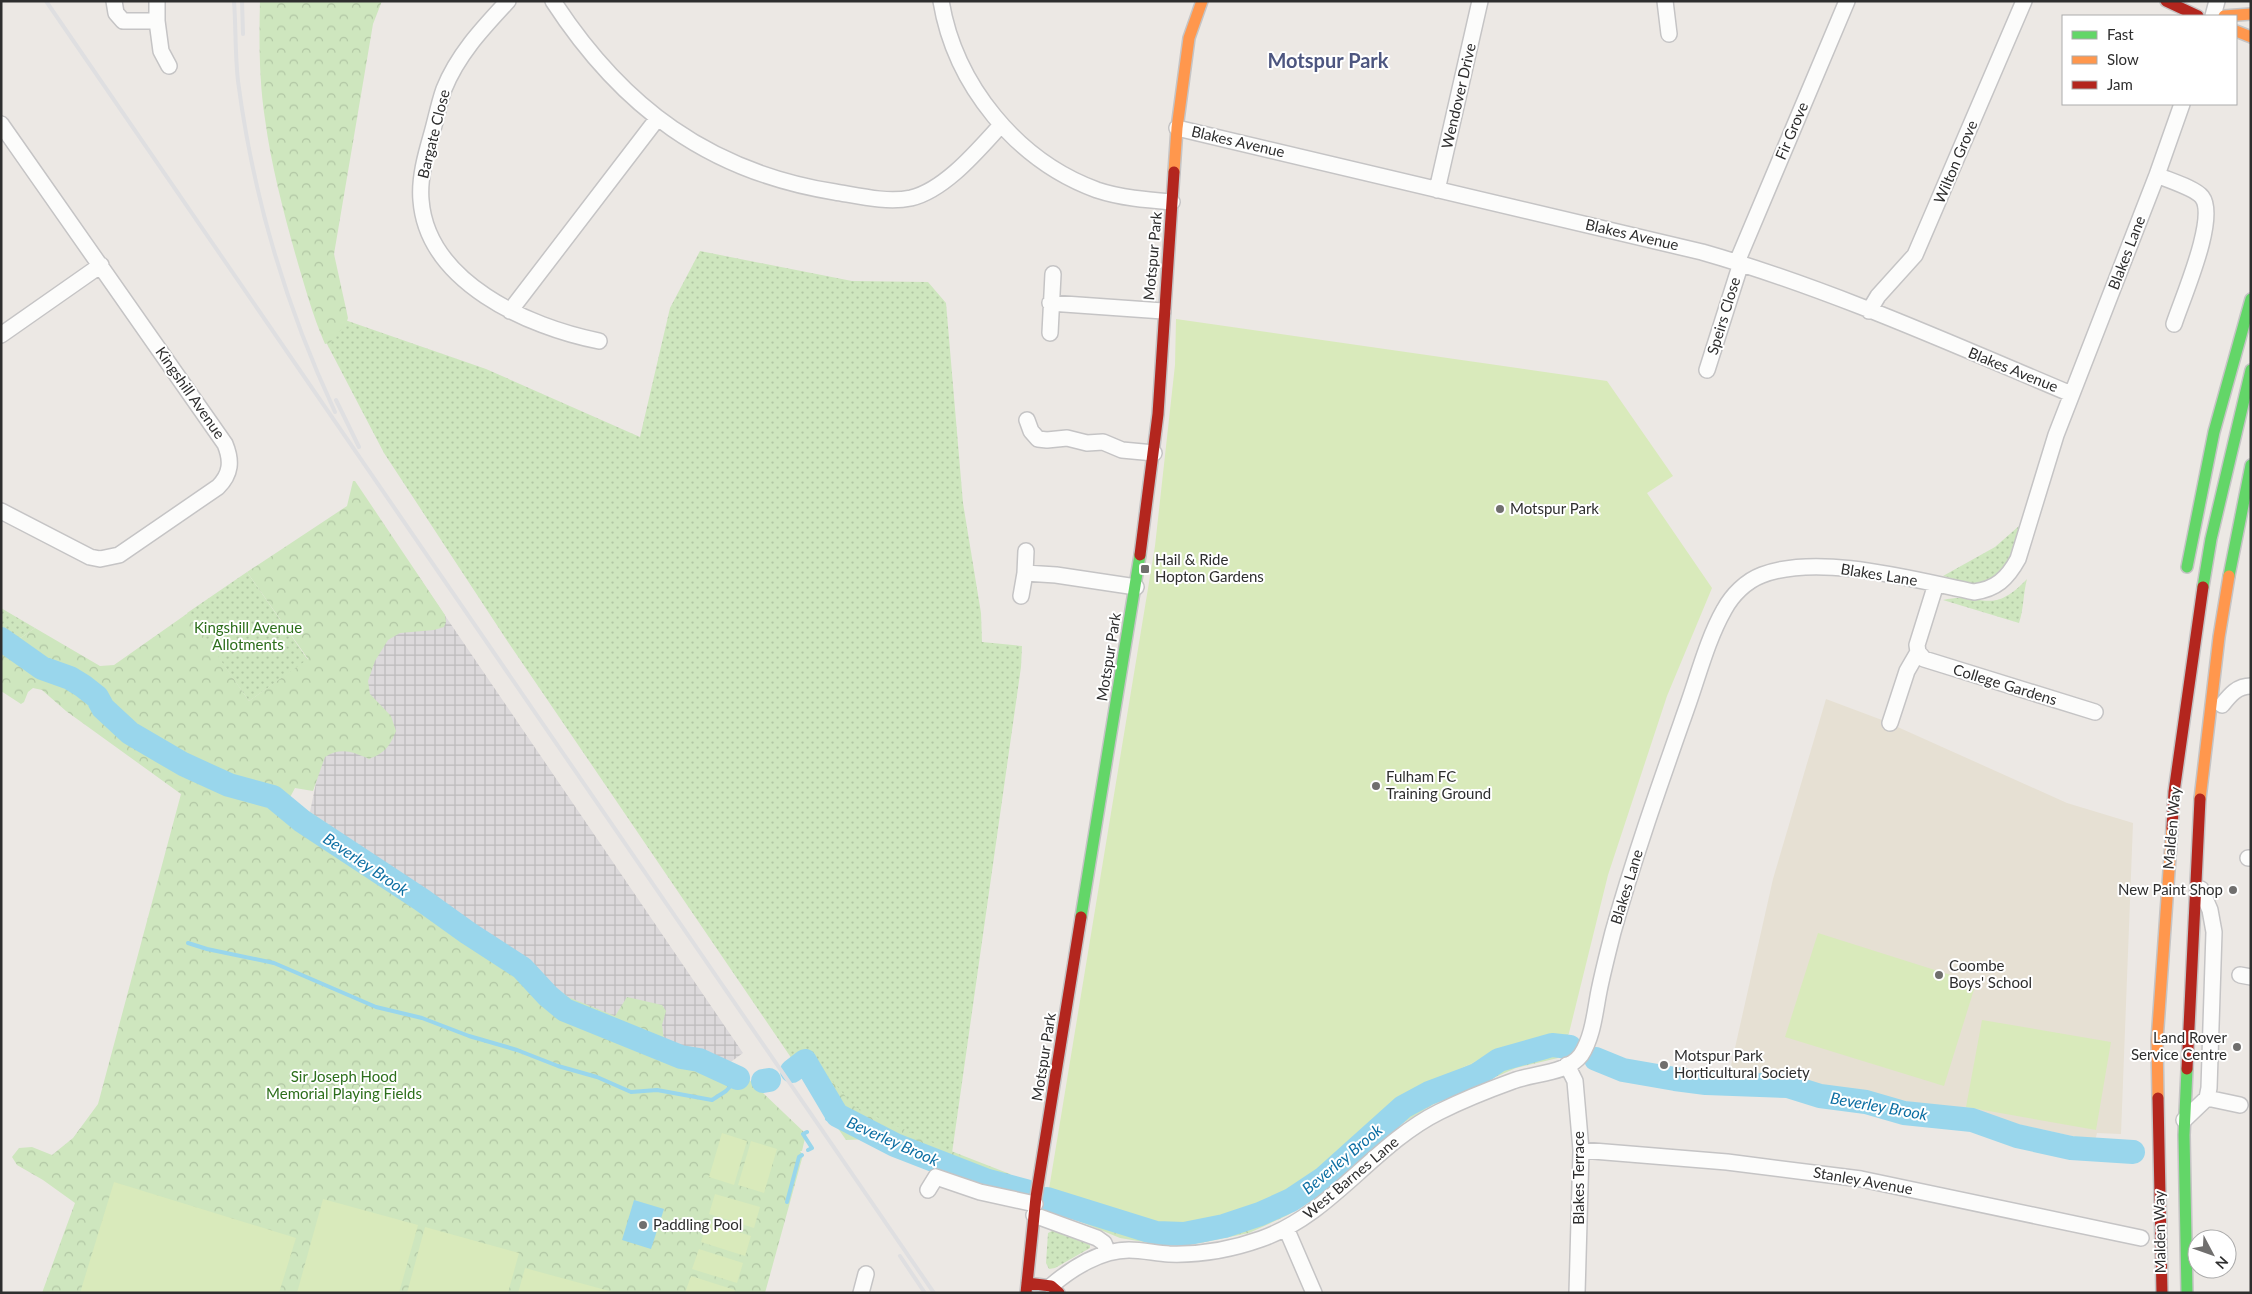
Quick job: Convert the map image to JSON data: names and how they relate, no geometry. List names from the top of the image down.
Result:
{
  "streets": {
    "main road": ["Motspur Park", "Malden Way", "West Barnes Lane"],
    "street": [
      "Wendover Drive",
      "Fir Grove",
      "Bargate Close",
      "Blakes Avenue",
      "Wilton Grove",
      "Blakes Lane",
      "Speirs Close",
      "Kingshill Avenue",
      "College Gardens",
      "Blakes Terrace",
      "Stanley Avenue"
    ]
  },
  "crossings": [
    ["Wendover Drive", "Blakes Avenue"],
    ["Fir Grove", "Blakes Avenue"],
    ["Fir Grove", "Speirs Close"],
    ["Blakes Avenue", "Wilton Grove"],
    ["Blakes Avenue", "Blakes Lane"],
    ["Blakes Avenue", "Motspur Park"],
    ["Blakes Avenue", "Speirs Close"],
    ["Blakes Lane", "West Barnes Lane"],
    ["Motspur Park", "West Barnes Lane"],
    ["West Barnes Lane", "Blakes Terrace"],
    ["Blakes Terrace", "Stanley Avenue"]
  ],
  "districts": ["Motspur Park"],
  "water": ["Beverley Brook"],
  "parks": ["Kingshill Avenue Allotments", "Sir Joseph Hood Memorial Playing Fields"],
  "places": {
    "other": [
      "Motspur Park",
      "Fulham FC Training Ground",
      "New Paint Shop",
      "Coombe Boys' School",
      "Land Rover Service Centre",
      "Motspur Park Horticultural Society",
      "Paddling Pool"
    ],
    "transit": ["Hail & Ride Hopton Gardens"]
  },
  "legend": ["Fast", "Slow", "Jam"],
  "north": "bottom right"
}
